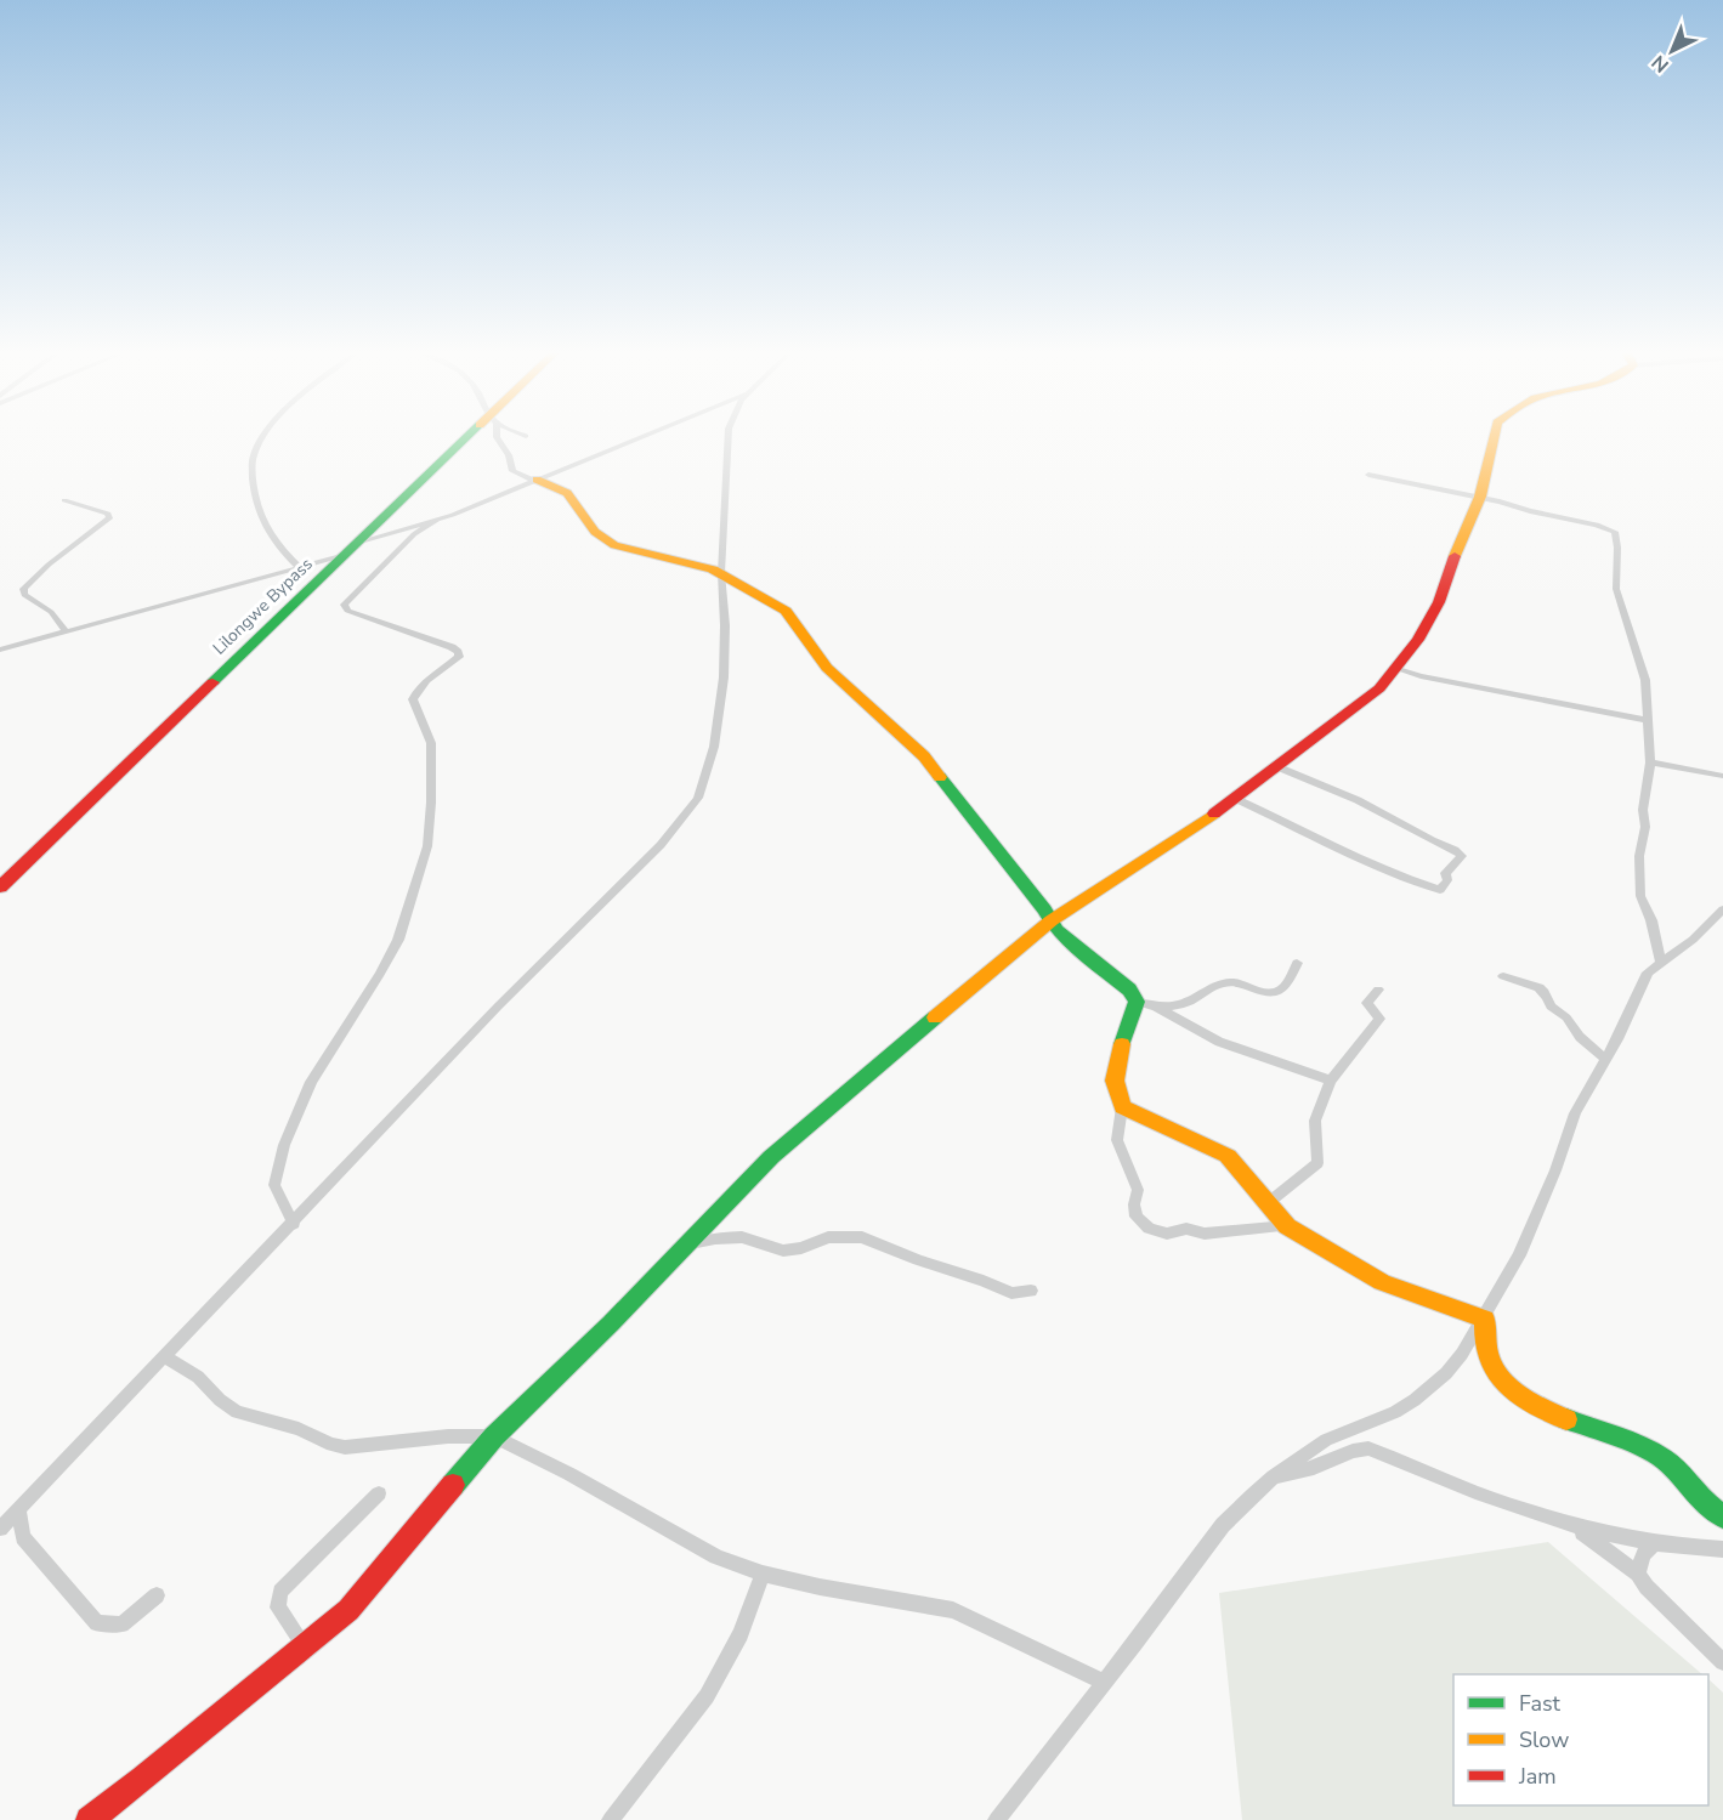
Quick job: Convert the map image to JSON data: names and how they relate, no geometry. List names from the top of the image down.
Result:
{
  "streets": {
    "street": ["Lilongwe Bypass"]
  },
  "legend": ["Fast", "Slow", "Jam"],
  "north": "bottom left"
}
